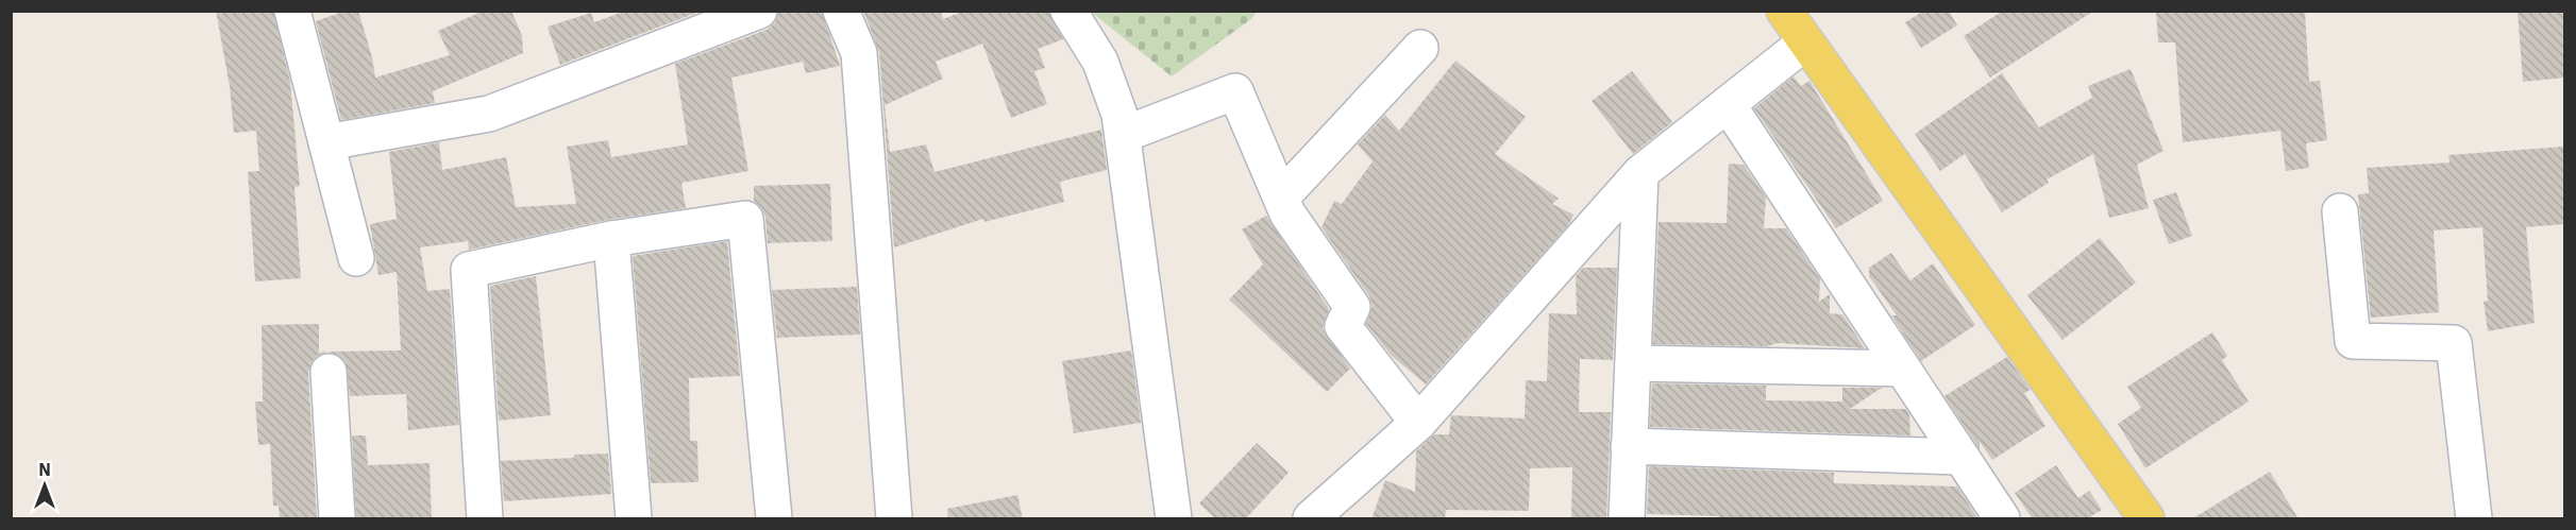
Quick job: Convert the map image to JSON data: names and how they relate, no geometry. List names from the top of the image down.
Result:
{
  "north": "top"
}
